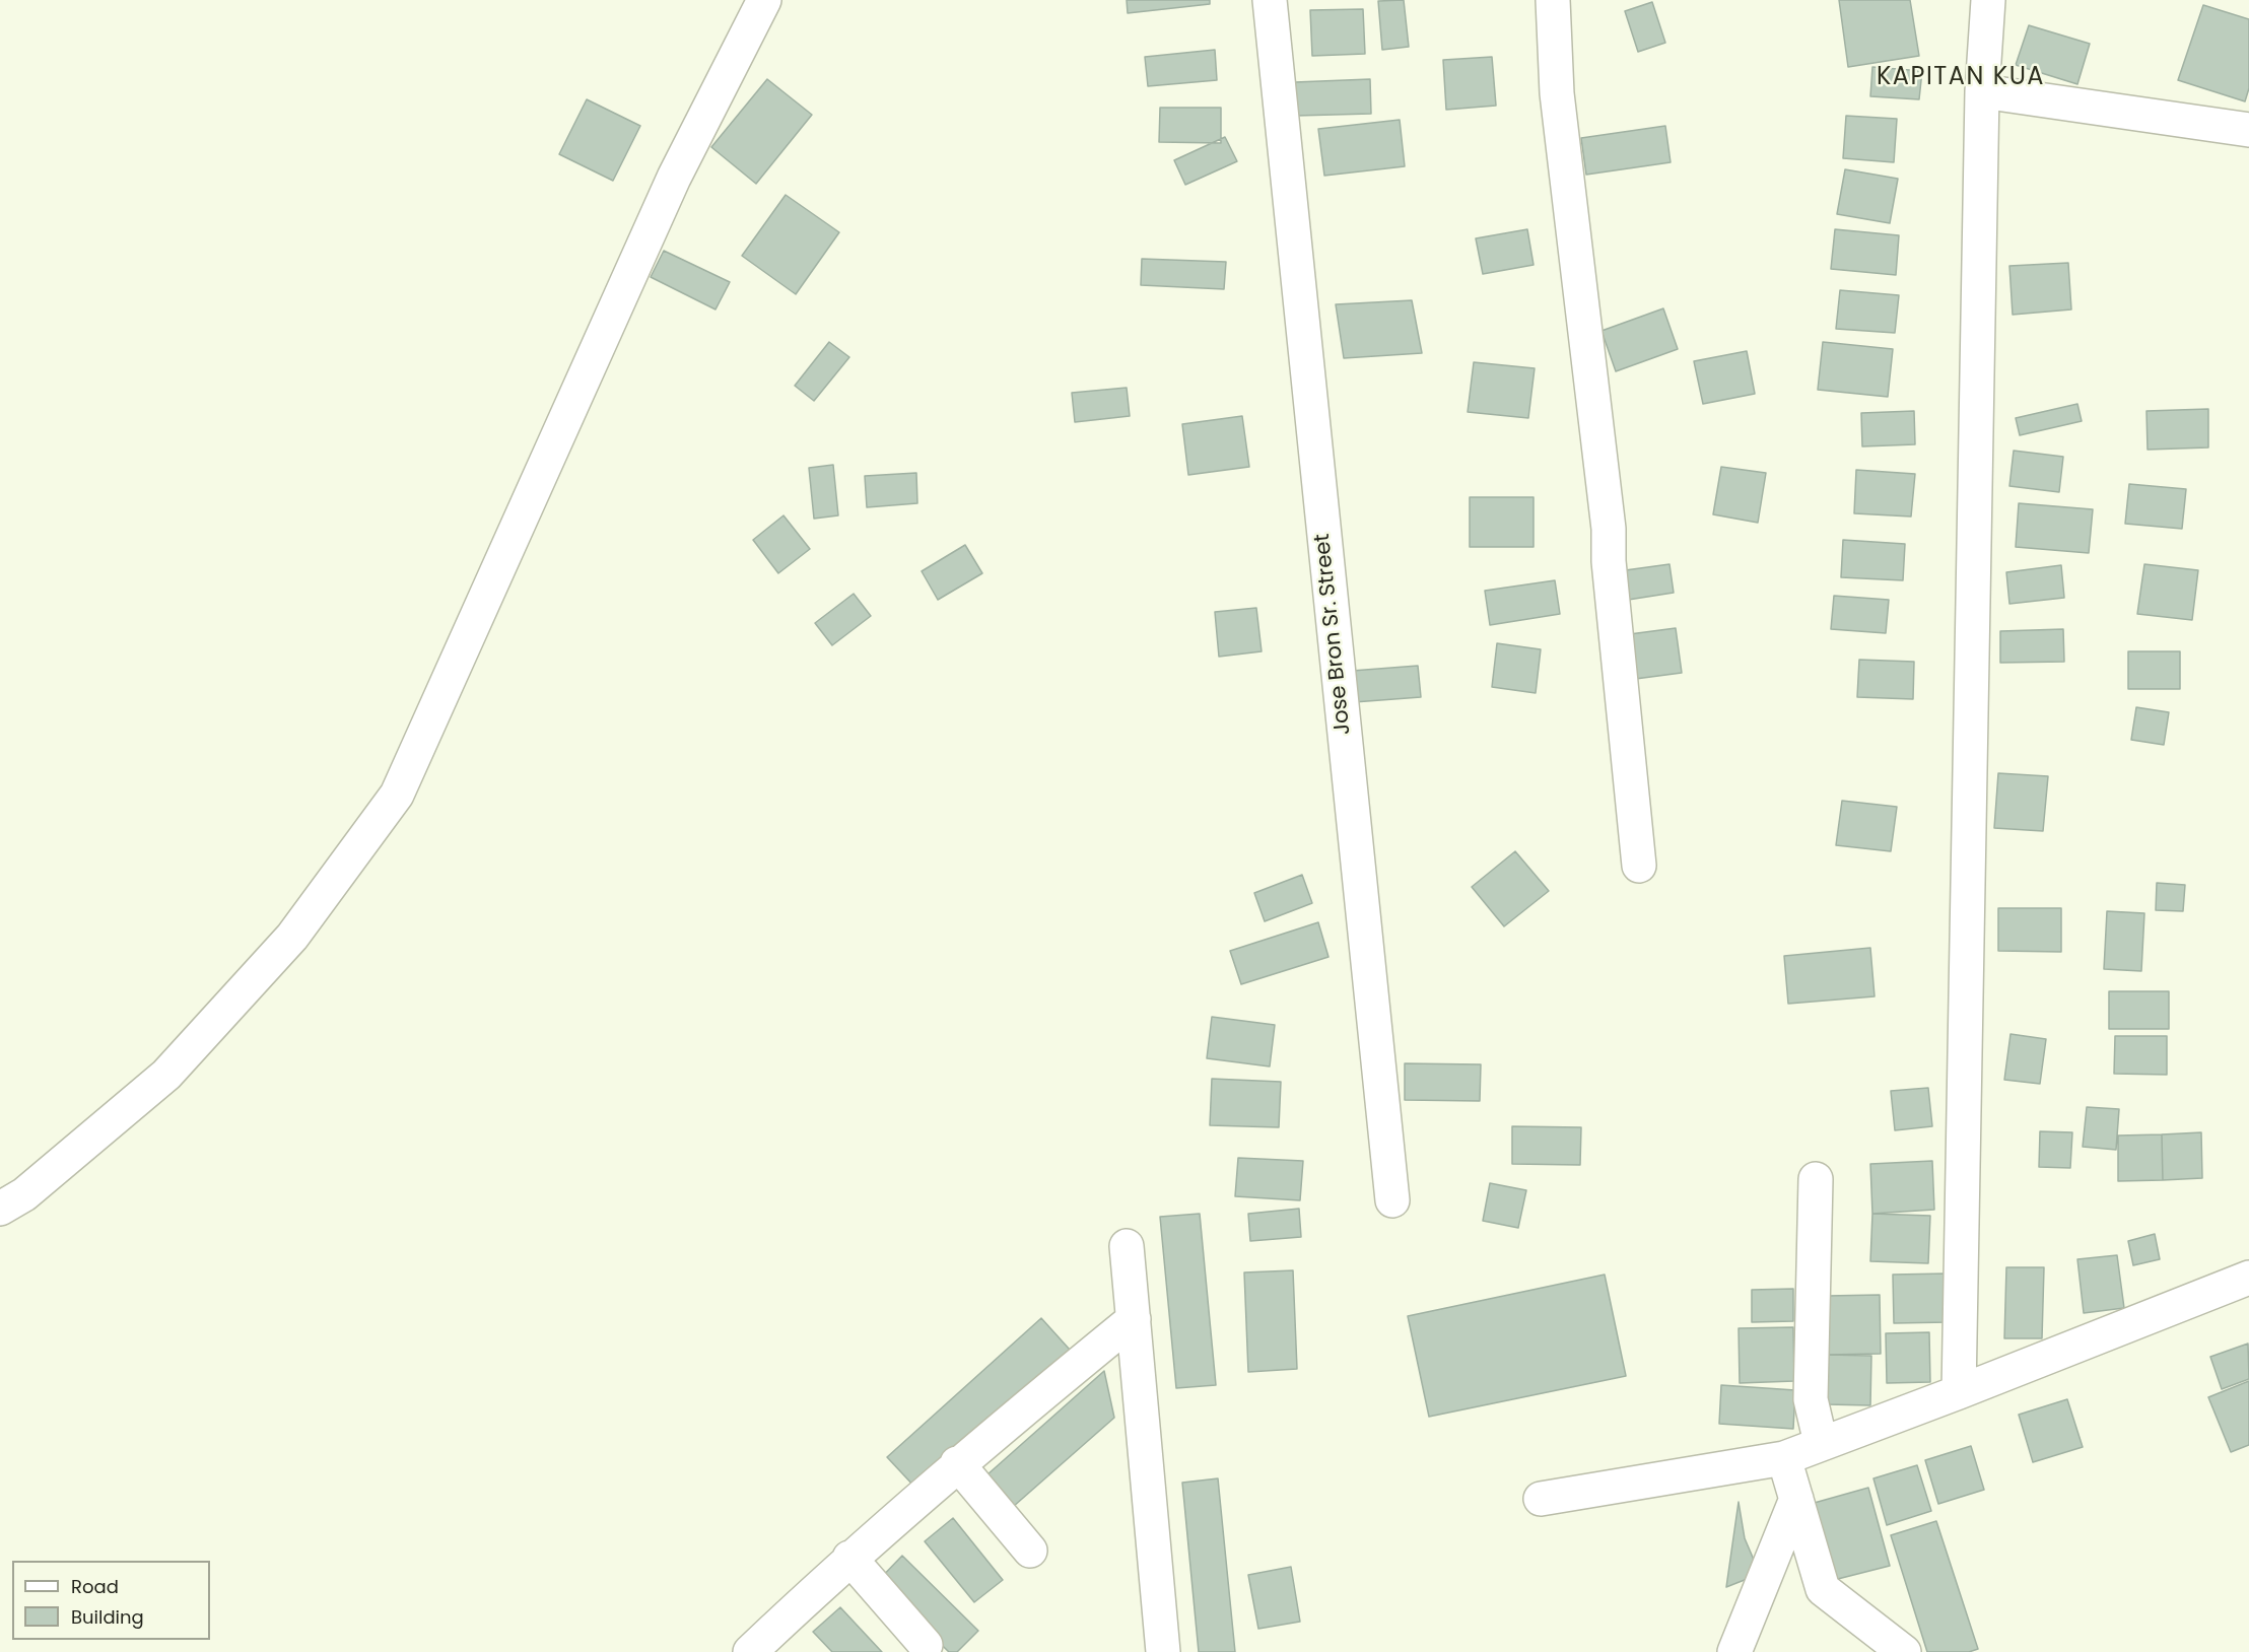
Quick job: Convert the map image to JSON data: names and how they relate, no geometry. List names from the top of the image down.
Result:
{
  "streets": {
    "street": ["Jose Bron Sr. Street"]
  },
  "districts": ["KAPITAN KUA"],
  "legend": ["Road", "Building"]
}
